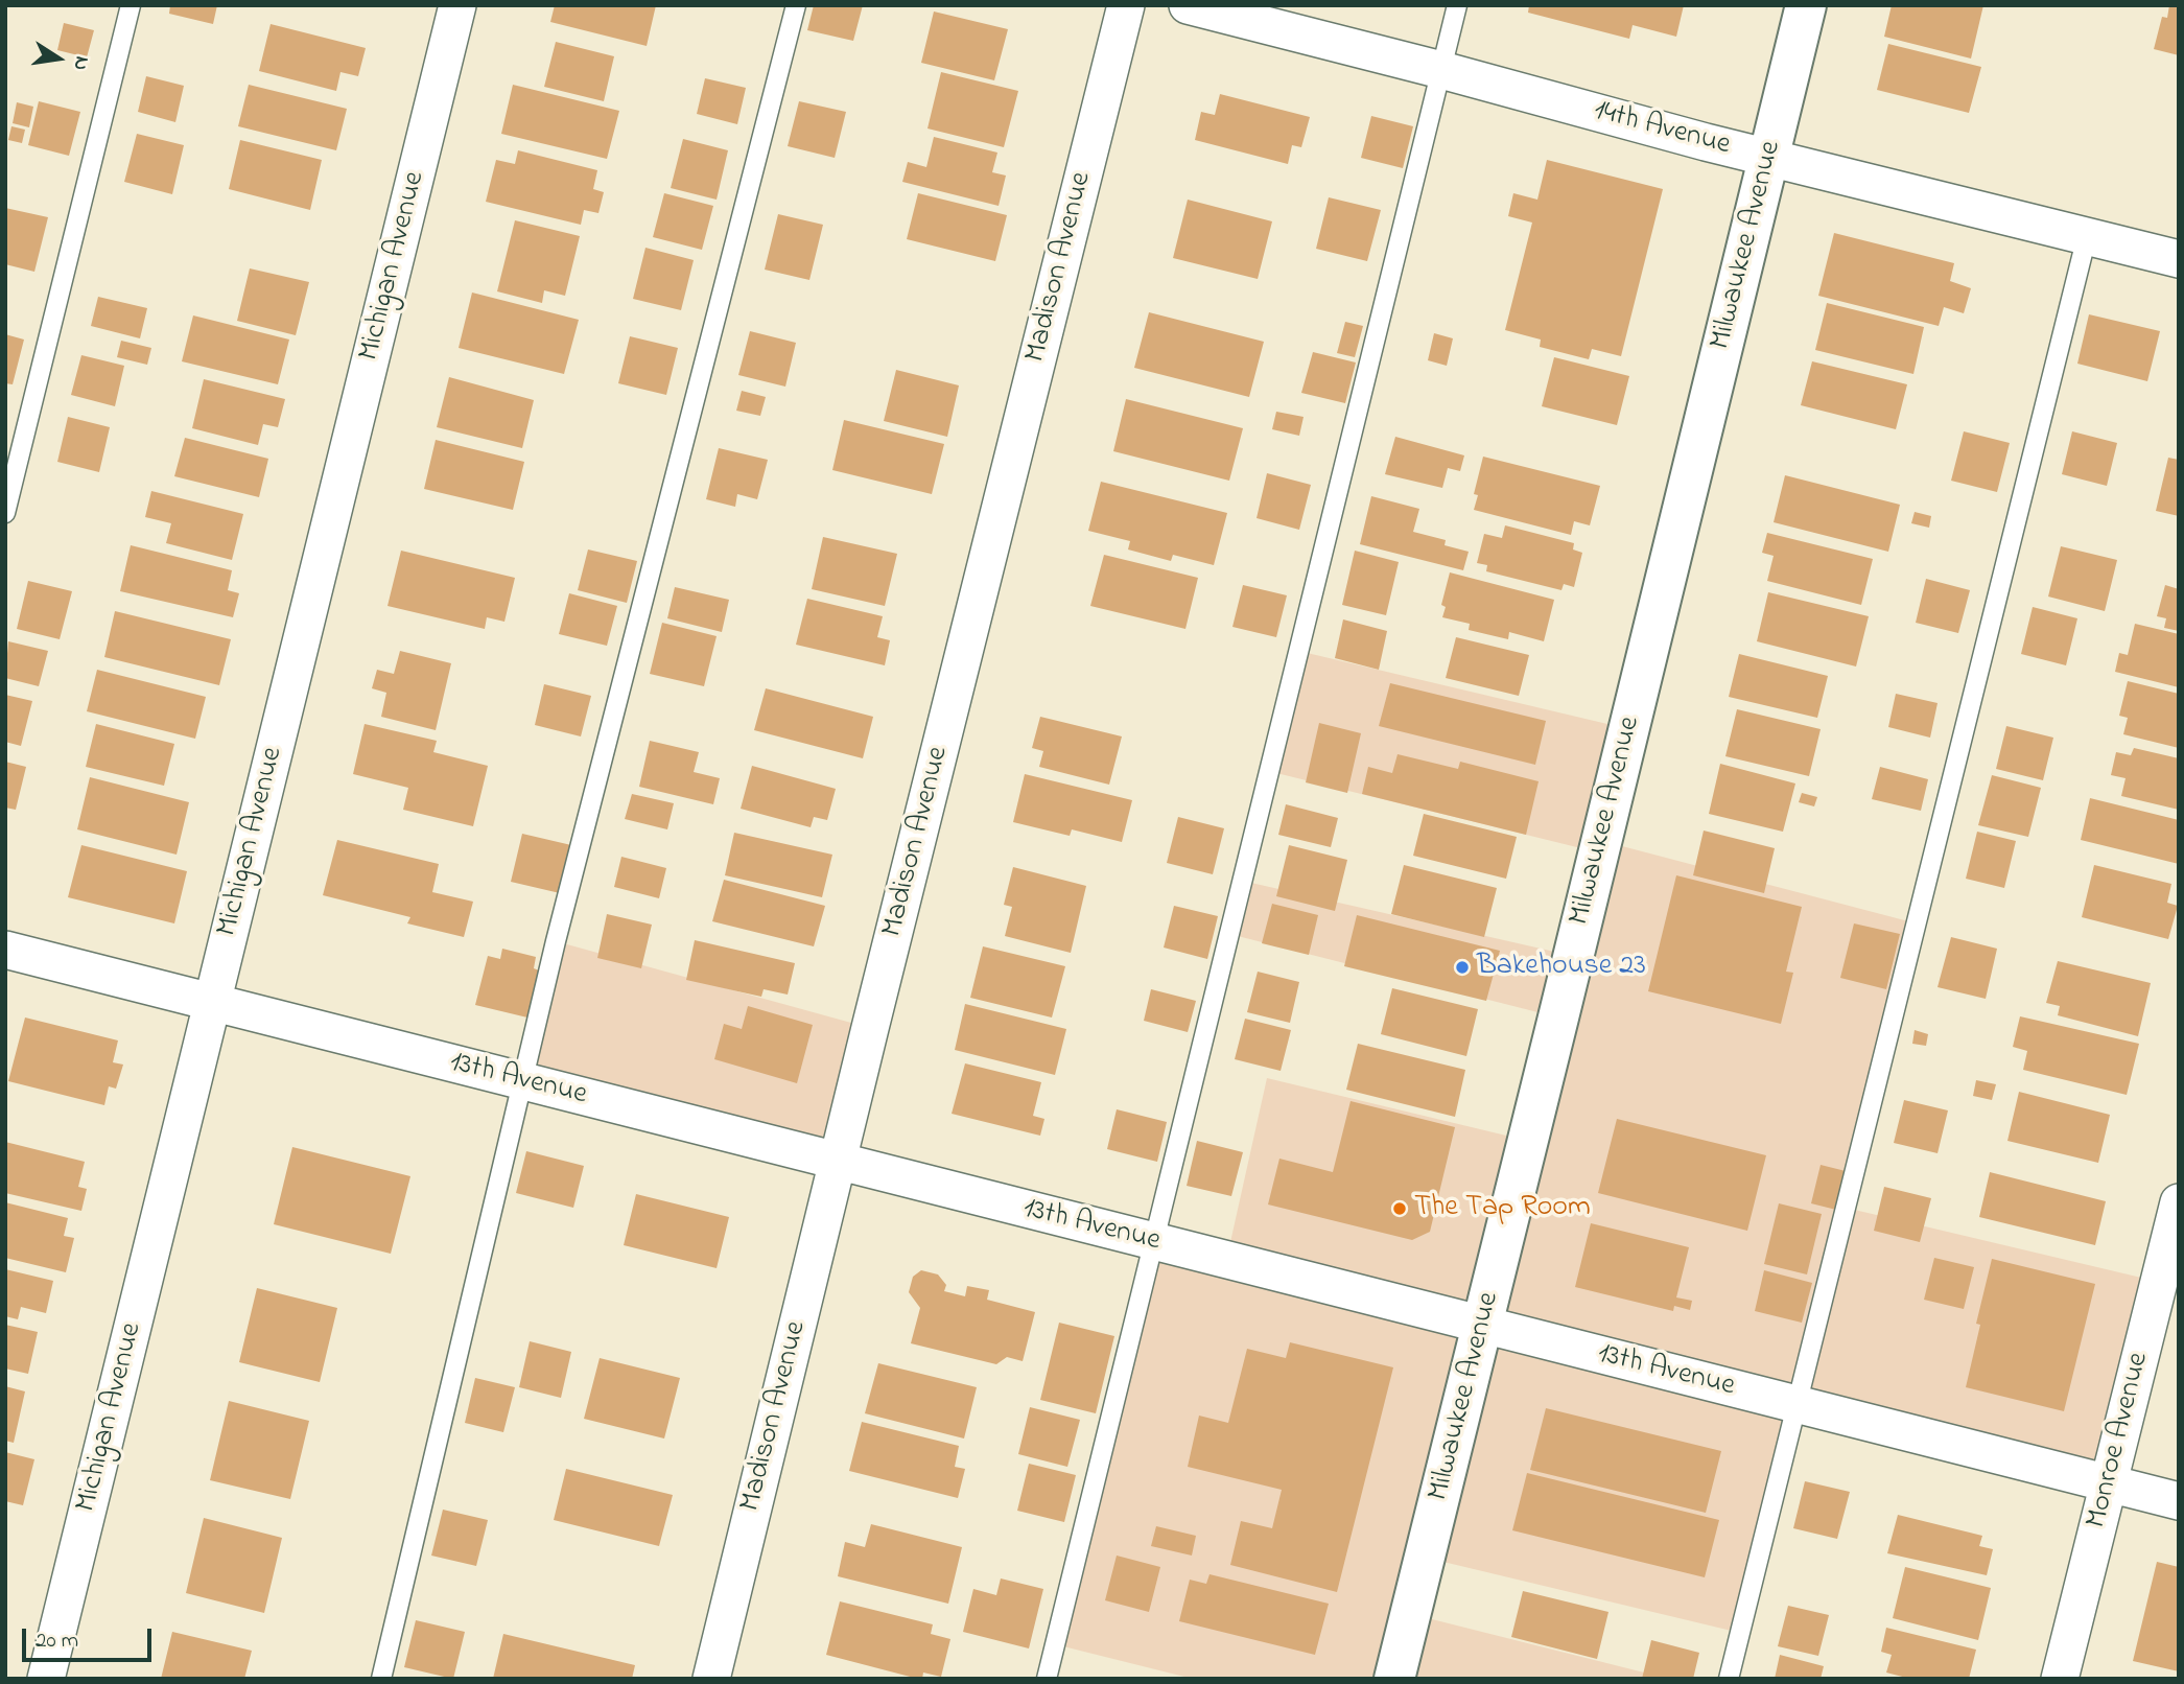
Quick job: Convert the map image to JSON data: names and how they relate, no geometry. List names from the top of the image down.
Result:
{
  "streets": {
    "street": [
      "14th Avenue",
      "Milwaukee Avenue",
      "Michigan Avenue",
      "Madison Avenue",
      "13th Avenue",
      "Monroe Avenue"
    ]
  },
  "crossings": [
    ["14th Avenue", "Milwaukee Avenue"],
    ["Milwaukee Avenue", "13th Avenue"],
    ["Michigan Avenue", "13th Avenue"],
    ["Madison Avenue", "13th Avenue"],
    ["13th Avenue", "Monroe Avenue"]
  ],
  "places": ["Bakehouse 23", "The Tap Room"],
  "scale_bar": "20 m",
  "north": "right"
}
